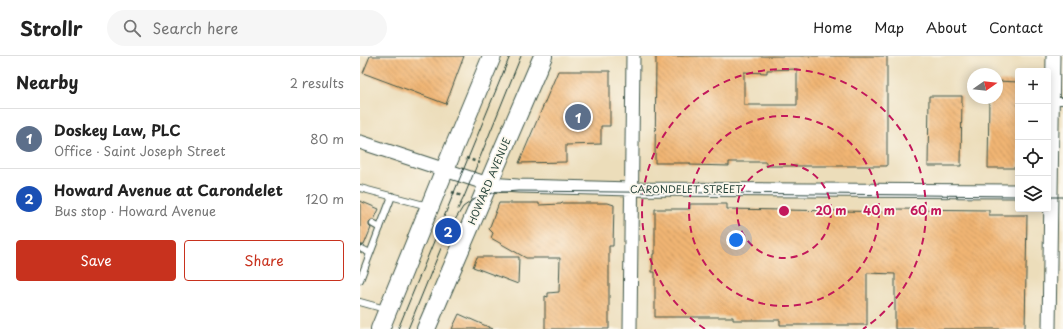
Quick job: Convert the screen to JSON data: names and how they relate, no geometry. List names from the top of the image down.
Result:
{
  "streets": {
    "main road": ["HOWARD AVENUE"],
    "street": ["CARONDELET STREET"]
  },
  "crossings": [
    ["HOWARD AVENUE", "CARONDELET STREET"]
  ],
  "north": "right",
  "page": {
    "header": "Strollr",
    "search": "Search here",
    "nav": [
      "Home",
      "Map",
      "About",
      "Contact"
    ],
    "heading": ["Nearby", "2 results"],
    "map_buttons": ["+", "−"],
    "pins": ["1", "2"],
    "list": [
      {
        "mark": "1",
        "name": "Doskey Law, PLC",
        "note": "Office · Saint Joseph Street",
        "value": "80 m"
      },
      {
        "mark": "2",
        "name": "Howard Avenue at Carondelet",
        "note": "Bus stop · Howard Avenue",
        "value": "120 m"
      }
    ],
    "buttons": ["Save", "Share"]
  },
  "rings": ["20 m", "40 m", "60 m"]
}
